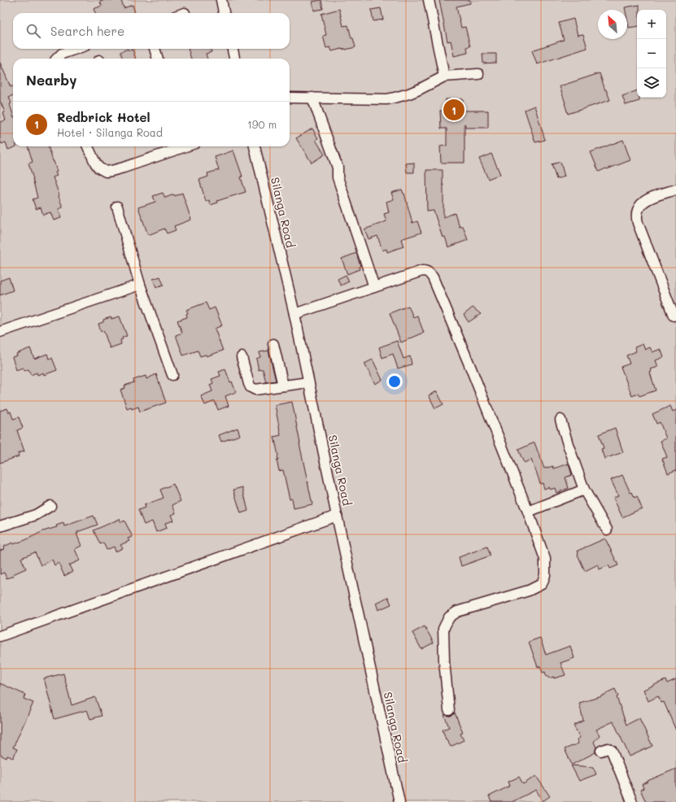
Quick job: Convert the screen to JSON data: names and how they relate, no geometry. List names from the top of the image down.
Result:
{
  "streets": {
    "street": ["Silanga Road"]
  },
  "north": "top left",
  "page": {
    "map_buttons": ["+", "−"],
    "search": "Search here",
    "heading": "Nearby",
    "pins": "1",
    "list": [
      {
        "mark": "1",
        "name": "Redbrick Hotel",
        "note": "Hotel · Silanga Road",
        "value": "190 m"
      }
    ]
  }
}
